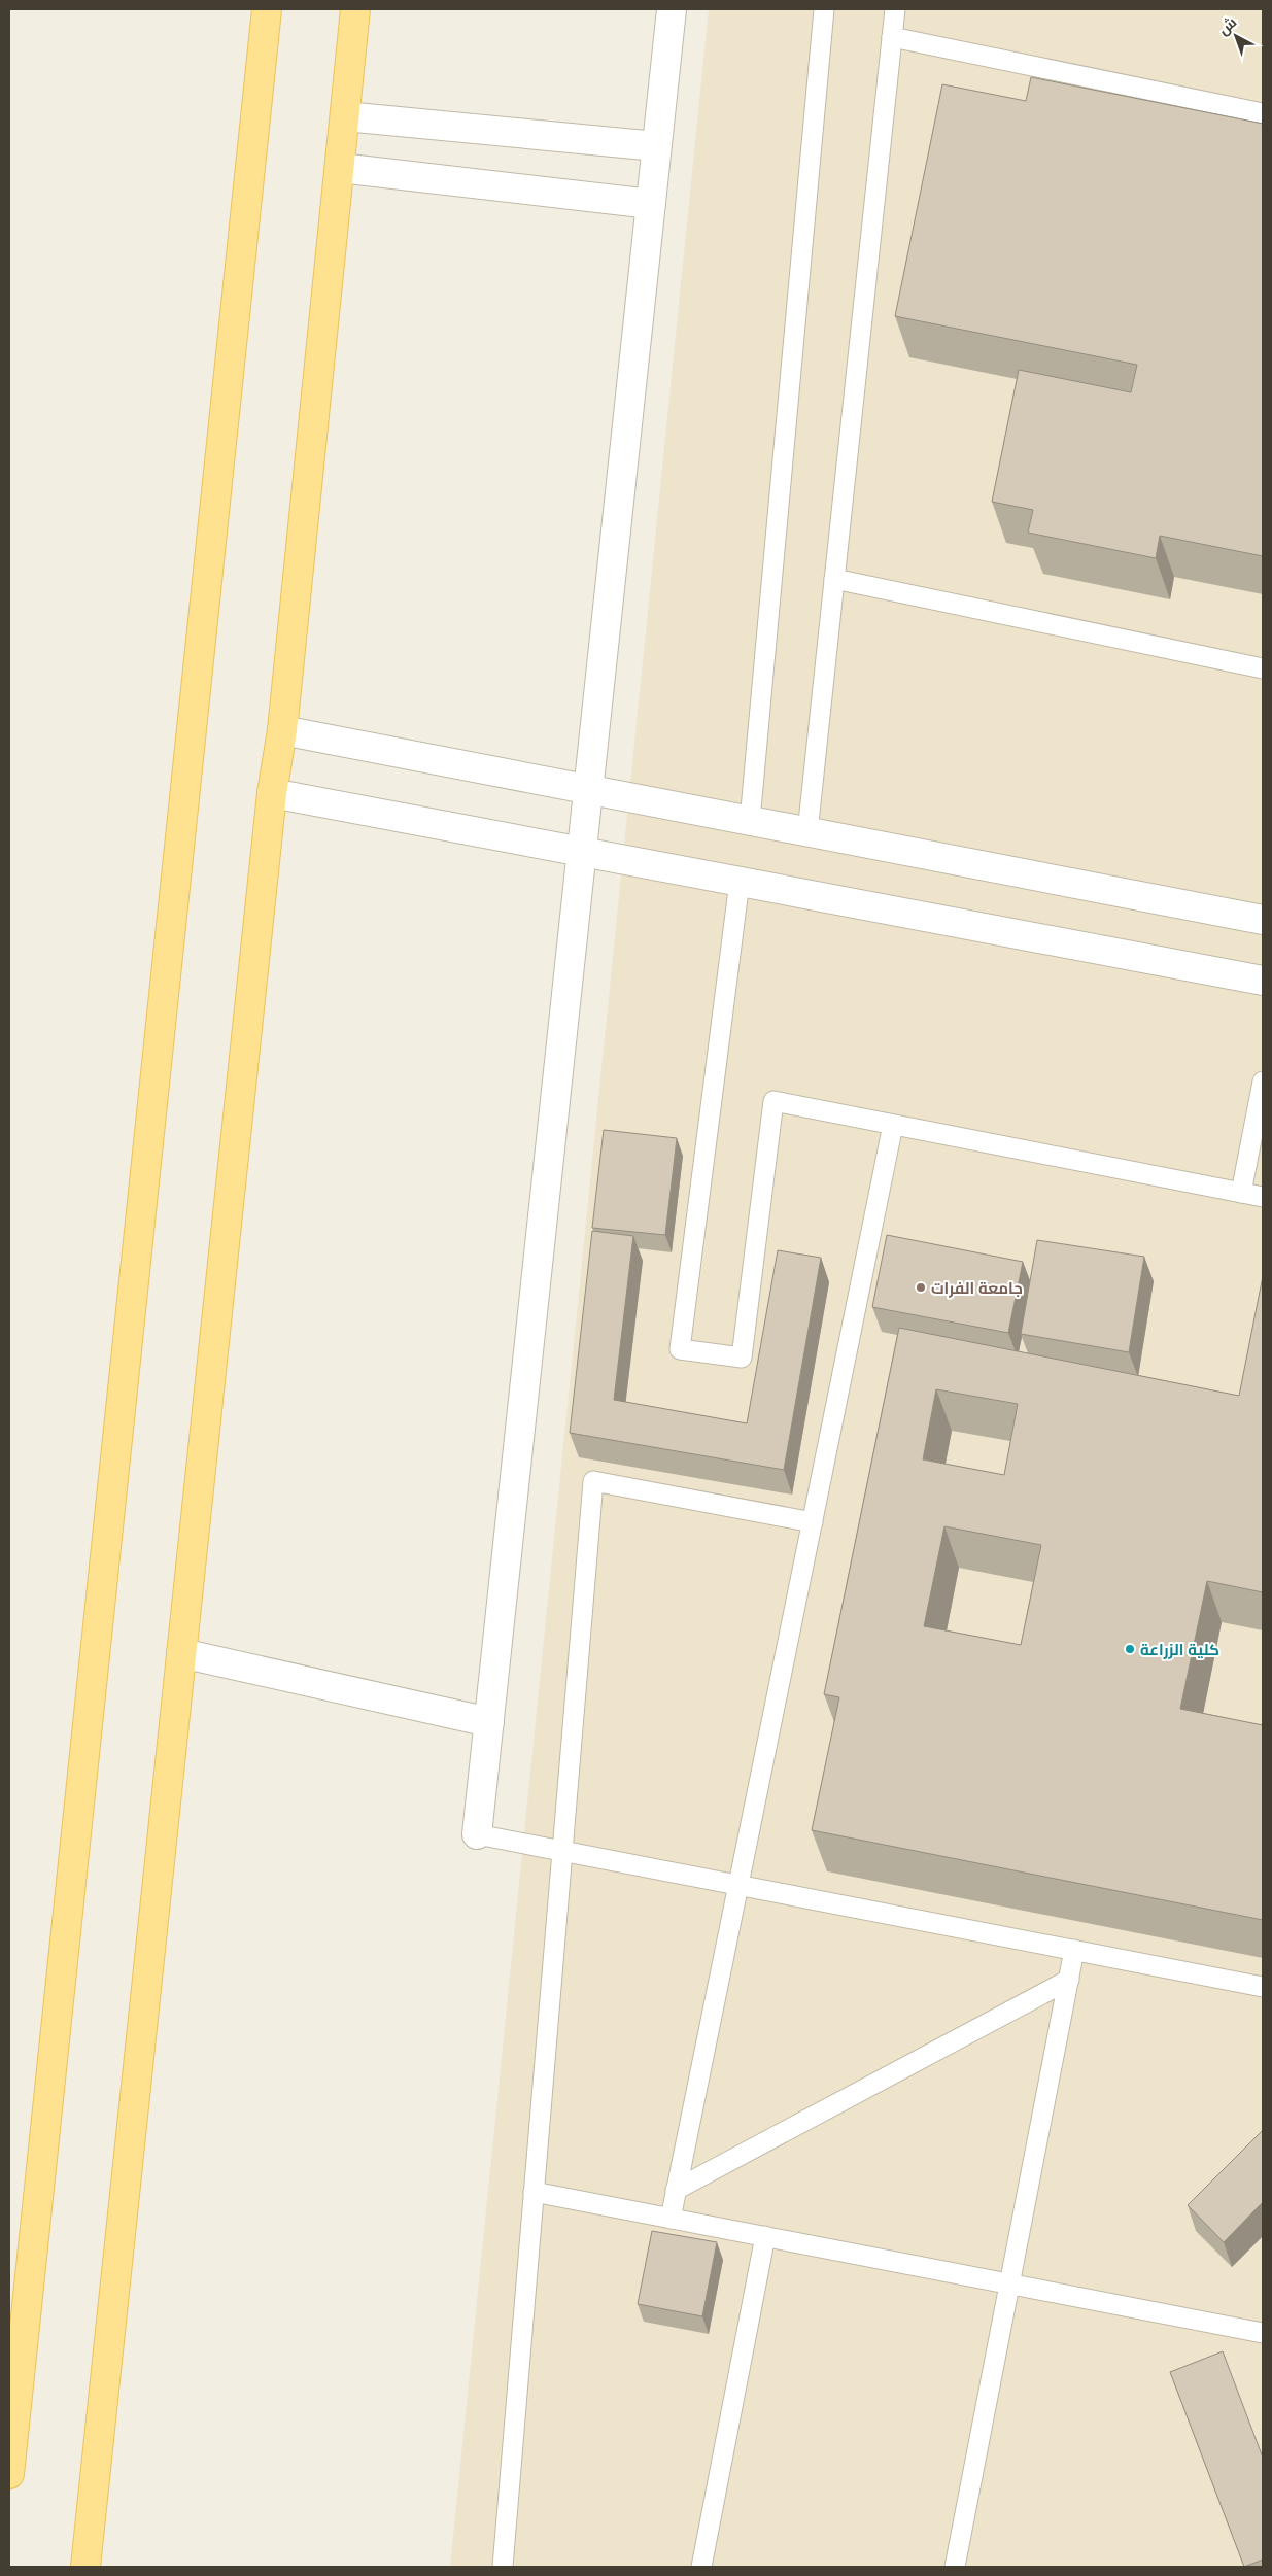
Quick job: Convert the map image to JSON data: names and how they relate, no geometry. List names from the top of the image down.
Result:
{
  "places": ["جامعة الفرات", "كلية الزراعة"],
  "north": "top left"
}
